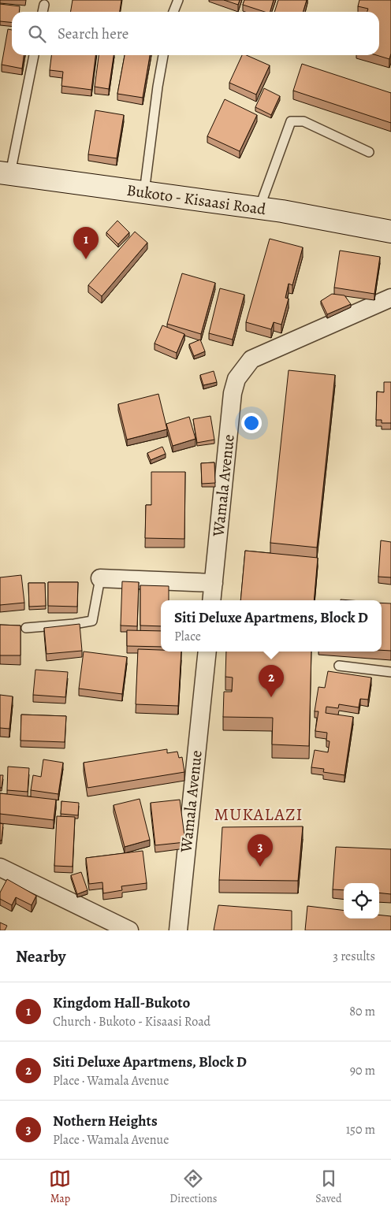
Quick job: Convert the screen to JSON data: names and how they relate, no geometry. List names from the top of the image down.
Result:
{
  "streets": {
    "main road": ["Bukoto - Kisaasi Road"],
    "street": ["Wamala Avenue"]
  },
  "districts": ["MUKALAZI"],
  "page": {
    "search": "Search here",
    "pins": ["1", "2", "3"],
    "popup": ["Siti Deluxe Apartmens, Block D", "Place"],
    "heading": ["Nearby", "3 results"],
    "list": [
      {
        "mark": "1",
        "name": "Kingdom Hall-Bukoto",
        "note": "Church · Bukoto - Kisaasi Road",
        "value": "80 m"
      },
      {
        "mark": "2",
        "name": "Siti Deluxe Apartmens, Block D",
        "note": "Place · Wamala Avenue",
        "value": "90 m"
      },
      {
        "mark": "3",
        "name": "Nothern Heights",
        "note": "Place · Wamala Avenue",
        "value": "150 m"
      }
    ],
    "nav": ["Map", "Directions", "Saved"]
  }
}
